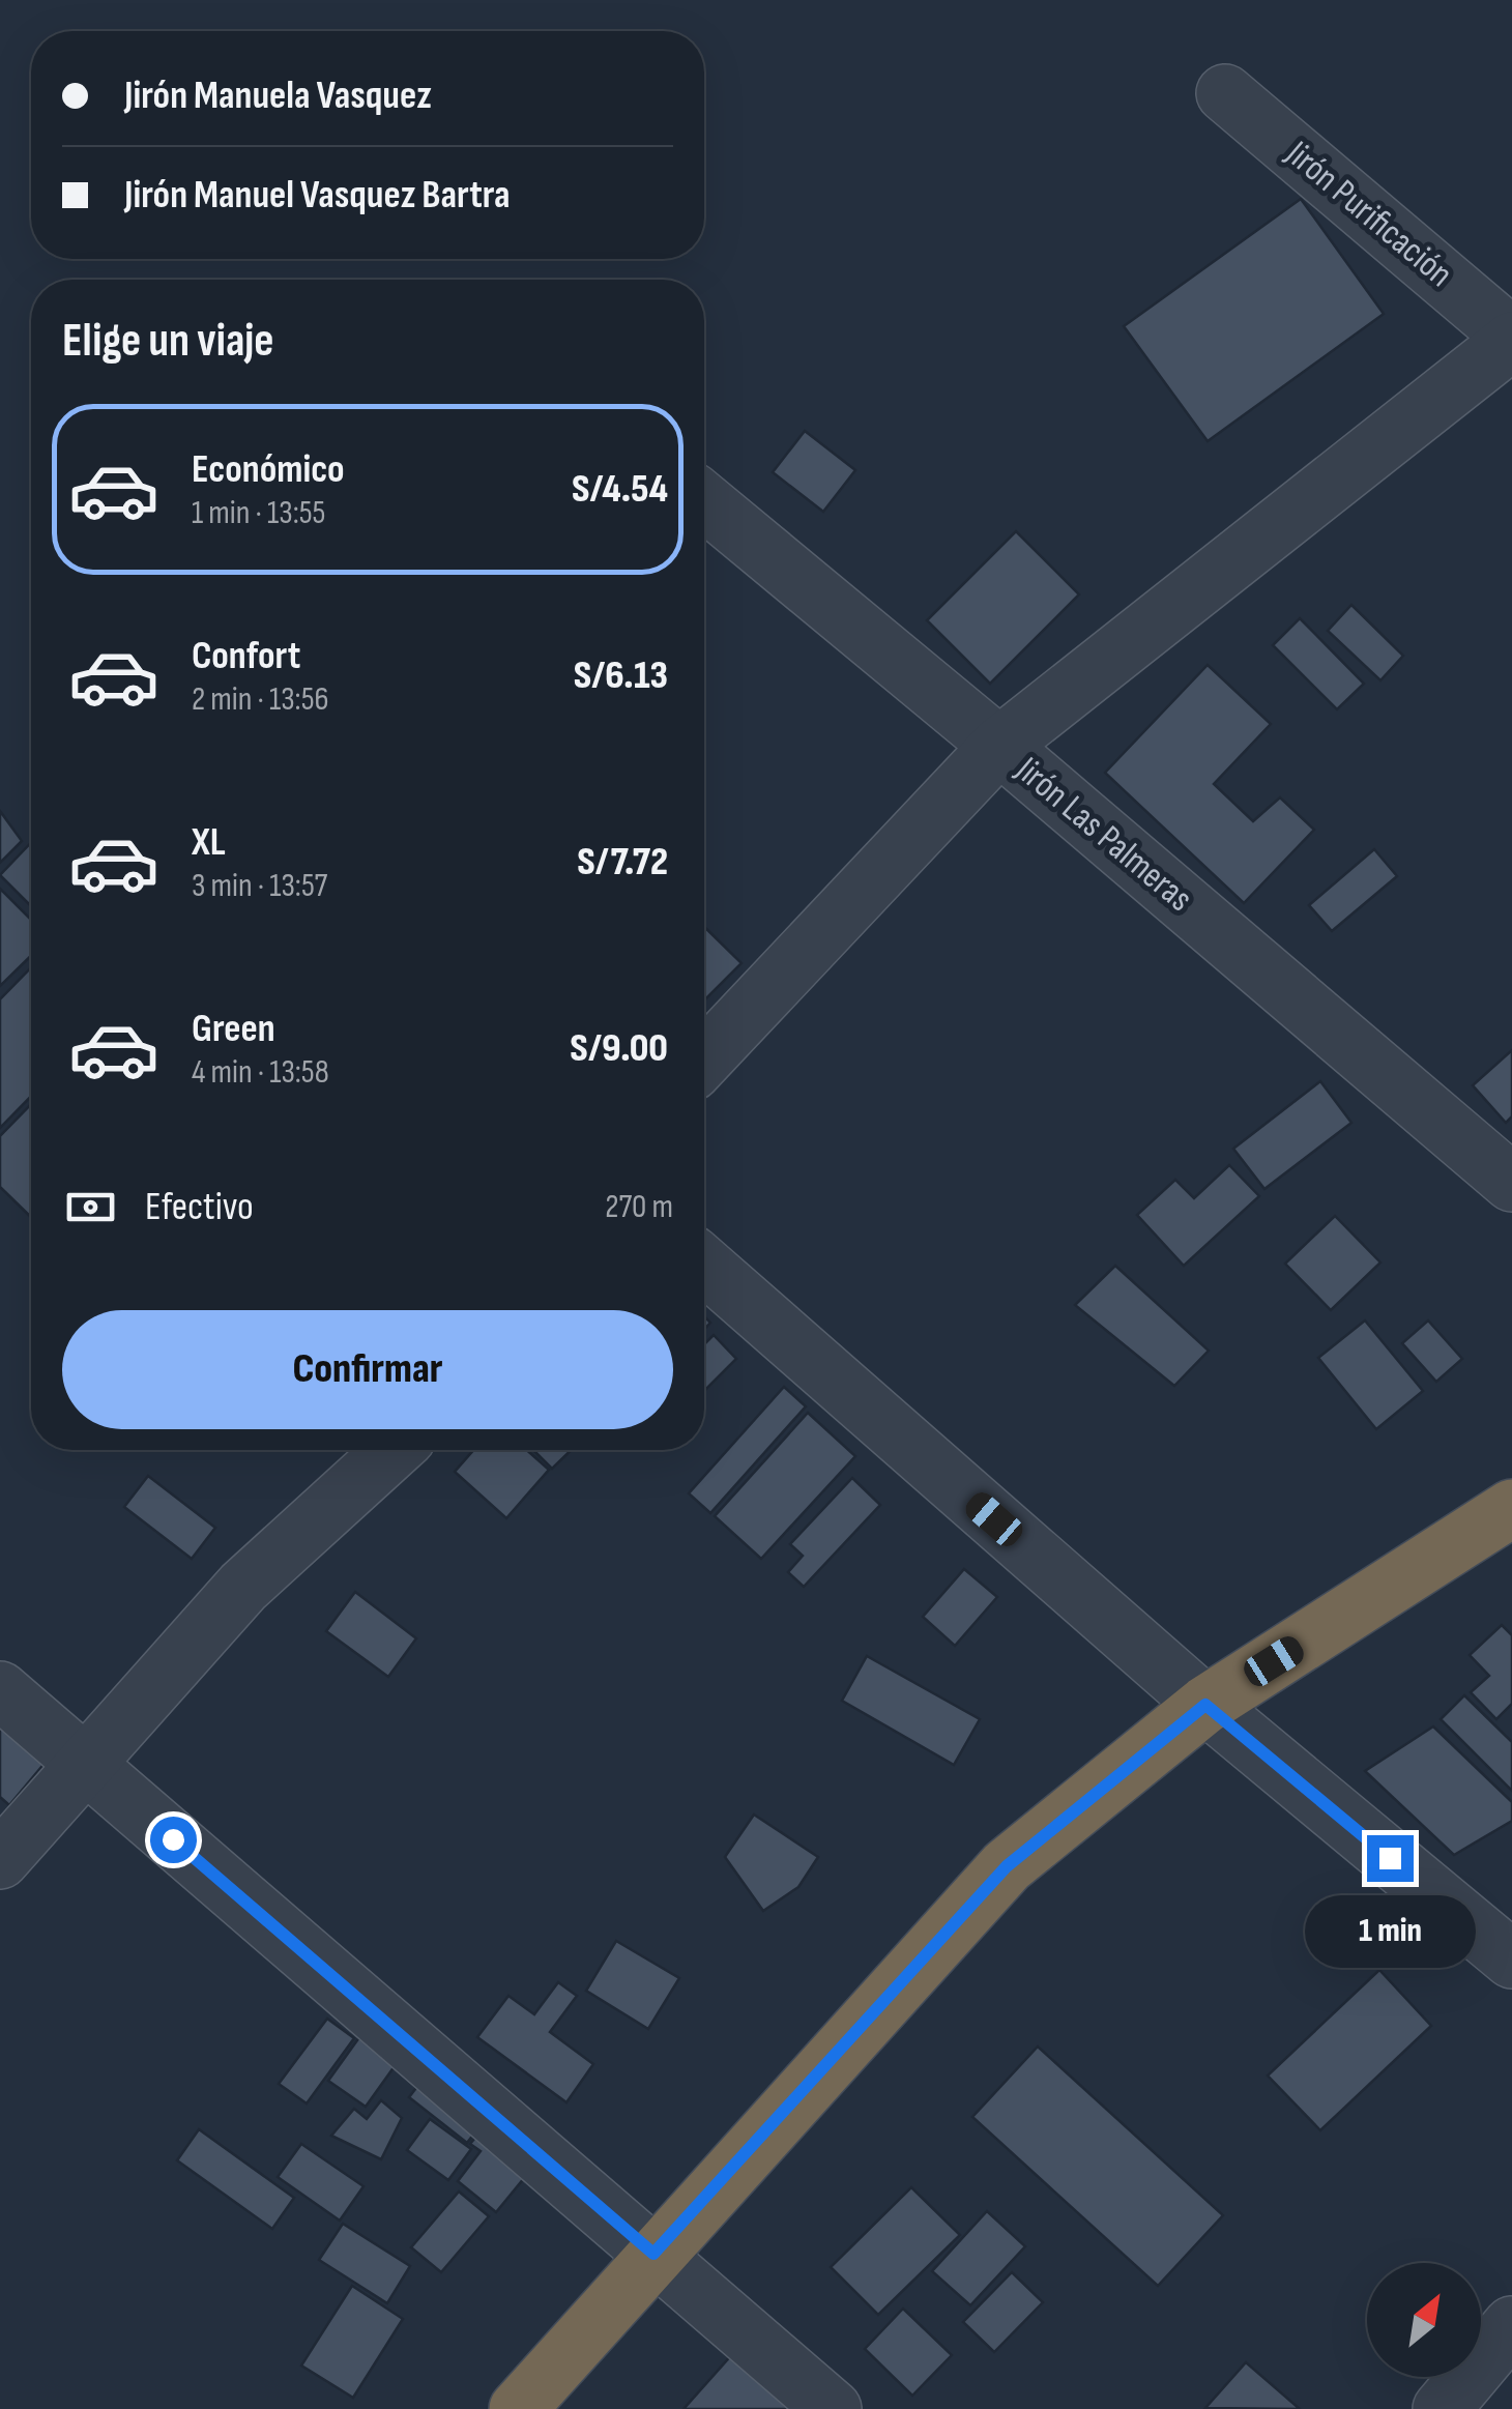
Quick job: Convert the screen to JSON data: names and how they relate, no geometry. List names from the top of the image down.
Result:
{
  "streets": {
    "street": ["Jirón Purificación", "Jirón Las Palmeras"]
  },
  "north": "top right",
  "page": {
    "banner": ["Jirón Manuela Vasquez", "Jirón Manuel Vasquez Bartra"],
    "heading": "Elige un viaje",
    "list": [
      {
        "name": "Económico",
        "note": "1 min · 13:55",
        "value": "S/4.54"
      },
      {
        "name": "Confort",
        "note": "2 min · 13:56",
        "value": "S/6.13"
      },
      {
        "name": "XL",
        "note": "3 min · 13:57",
        "value": "S/7.72"
      },
      {
        "name": "Green",
        "note": "4 min · 13:58",
        "value": "S/9.00"
      }
    ],
    "pay": ["Efectivo", "270 m"],
    "buttons": "Confirmar",
    "bubble": "1 min"
  }
}
